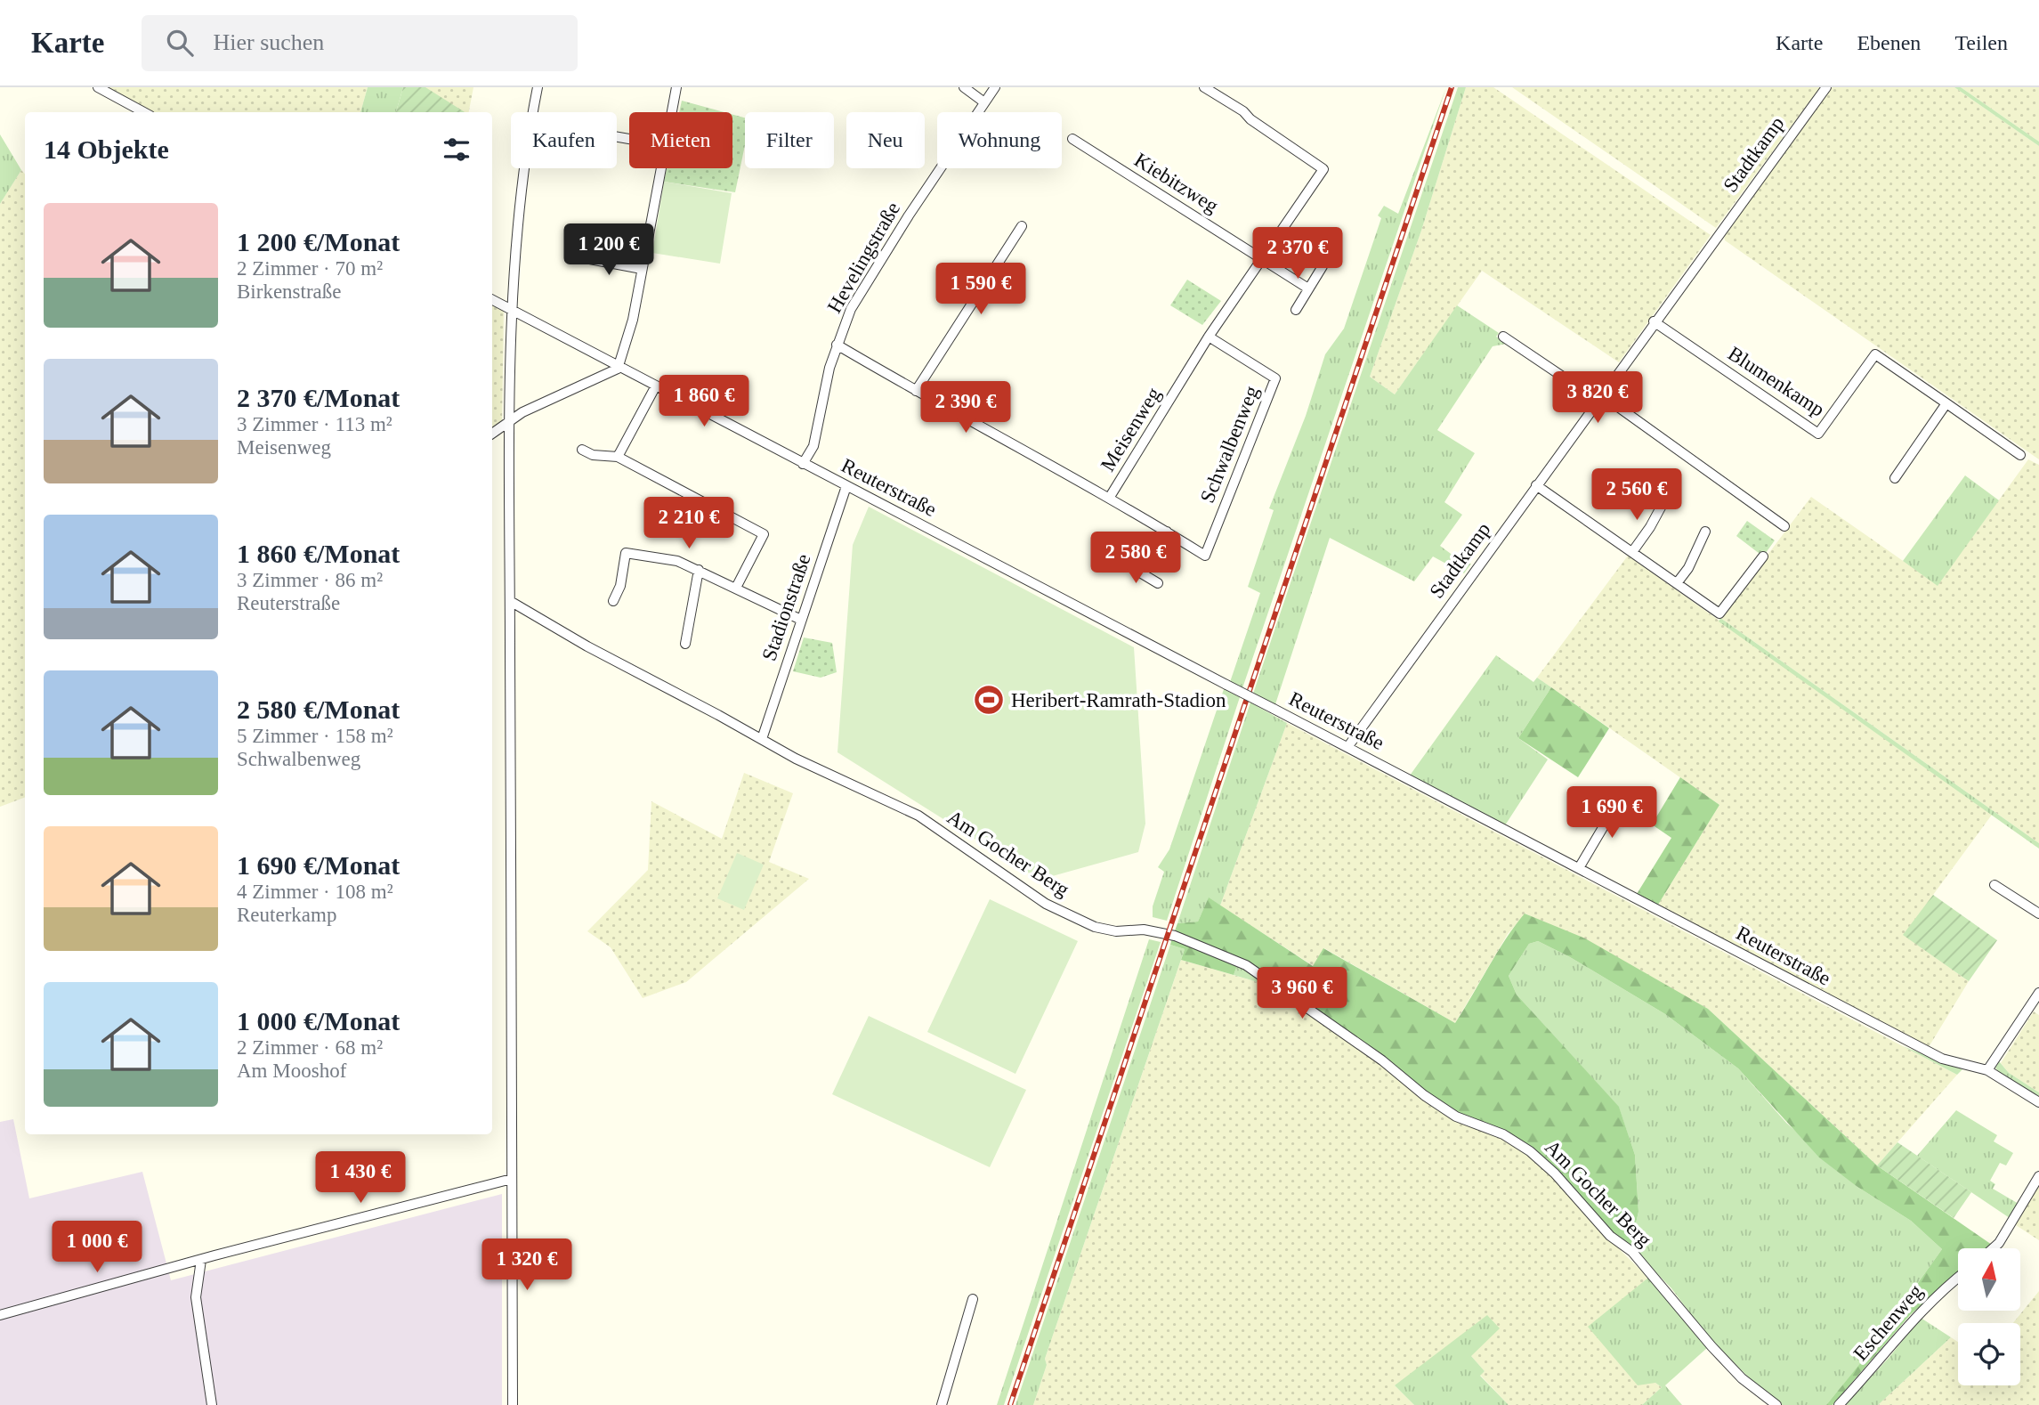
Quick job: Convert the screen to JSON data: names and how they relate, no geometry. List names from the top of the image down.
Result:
{
  "streets": {
    "street": [
      "Stadtkamp",
      "Kiebitzweg",
      "Hevelingstraße",
      "Blumenkamp",
      "Meisenweg",
      "Schwalbenweg",
      "Reuterstraße",
      "Stadionstraße",
      "Am Gocher Berg",
      "Eschenweg"
    ]
  },
  "crossings": [
    ["Stadtkamp", "Blumenkamp"],
    ["Stadtkamp", "Reuterstraße"],
    ["Kiebitzweg", "Meisenweg"],
    ["Hevelingstraße", "Meisenweg"],
    ["Hevelingstraße", "Reuterstraße"],
    ["Meisenweg", "Schwalbenweg"],
    ["Reuterstraße", "Stadionstraße"],
    ["Stadionstraße", "Am Gocher Berg"]
  ],
  "places": {
    "sports": ["Heribert-Ramrath-Stadion"]
  },
  "north": "top",
  "page": {
    "header": "Karte",
    "search": "Hier suchen",
    "nav": ["Karte", "Ebenen", "Teilen"],
    "chip": [
      "Kaufen",
      "Mieten",
      "Filter",
      "Neu",
      "Wohnung"
    ],
    "heading": "14 Objekte",
    "list": [
      {
        "name": "1 200 €/Monat",
        "note": "2 Zimmer · 70 m² · Birkenstraße"
      },
      {
        "name": "2 370 €/Monat",
        "note": "3 Zimmer · 113 m² · Meisenweg"
      },
      {
        "name": "1 860 €/Monat",
        "note": "3 Zimmer · 86 m² · Reuterstraße"
      },
      {
        "name": "2 580 €/Monat",
        "note": "5 Zimmer · 158 m² · Schwalbenweg"
      },
      {
        "name": "1 690 €/Monat",
        "note": "4 Zimmer · 108 m² · Reuterkamp"
      },
      {
        "name": "1 000 €/Monat",
        "note": "2 Zimmer · 68 m² · Am Mooshof"
      }
    ],
    "price": [
      "1 200 €",
      "2 370 €",
      "1 590 €",
      "3 820 €",
      "1 860 €",
      "2 390 €",
      "2 560 €",
      "2 210 €",
      "2 580 €",
      "1 690 €",
      "3 960 €",
      "1 430 €",
      "1 000 €",
      "1 320 €"
    ]
  }
}
